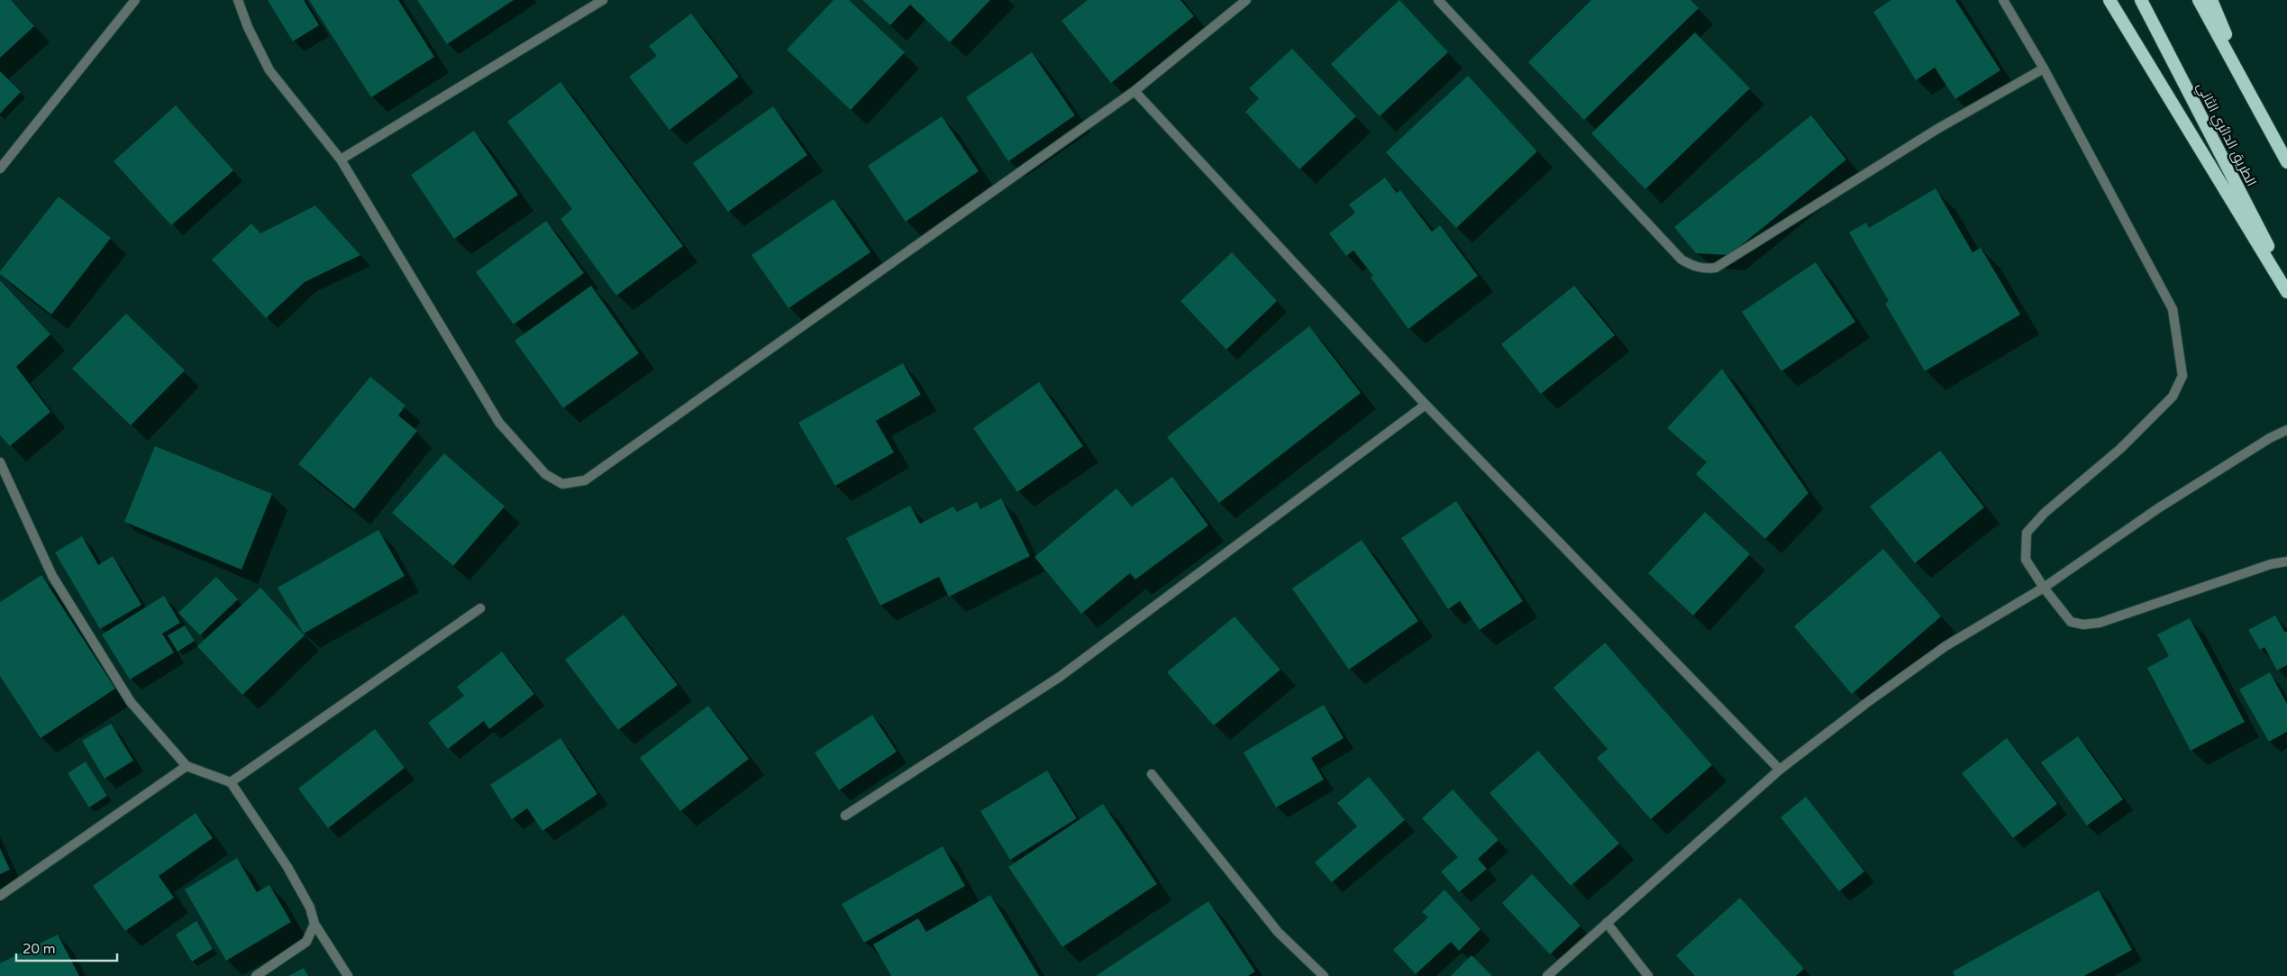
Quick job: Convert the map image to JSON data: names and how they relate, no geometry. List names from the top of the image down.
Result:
{
  "streets": {
    "highway": ["الطريق الدائري الثاني"]
  },
  "scale_bar": "20 m"
}
